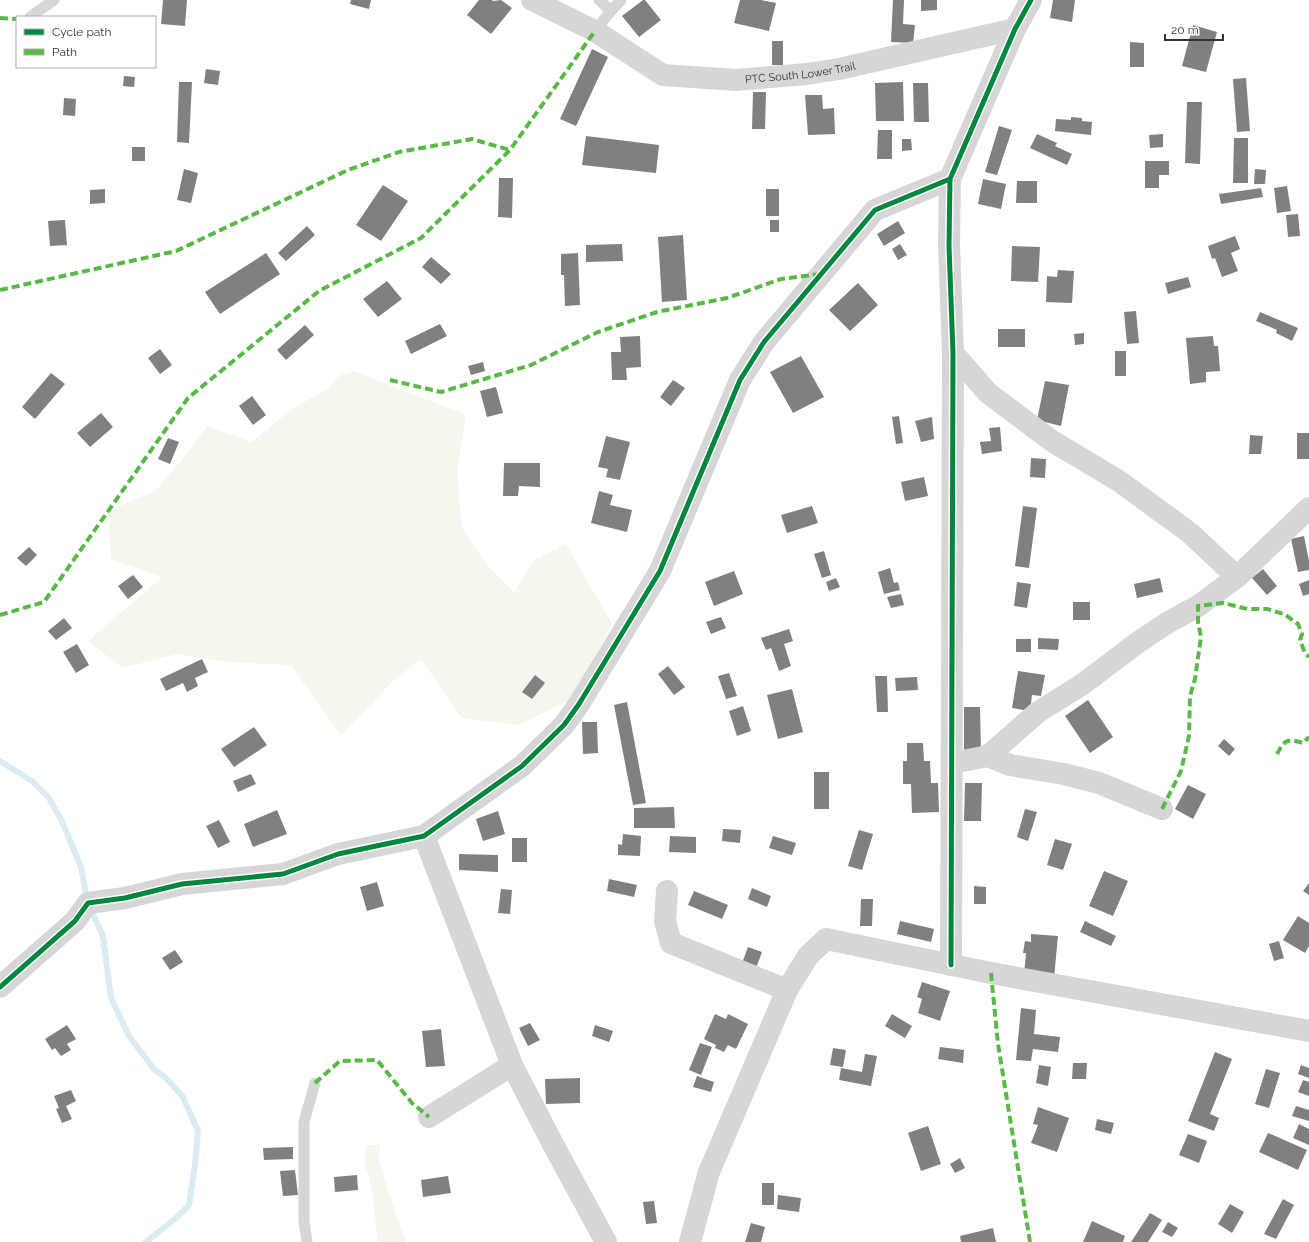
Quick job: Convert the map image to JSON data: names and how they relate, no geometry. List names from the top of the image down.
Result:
{
  "streets": {
    "street": ["PTC South Lower Trail"]
  },
  "legend": ["Cycle path", "Path"],
  "scale_bar": "20 m"
}
